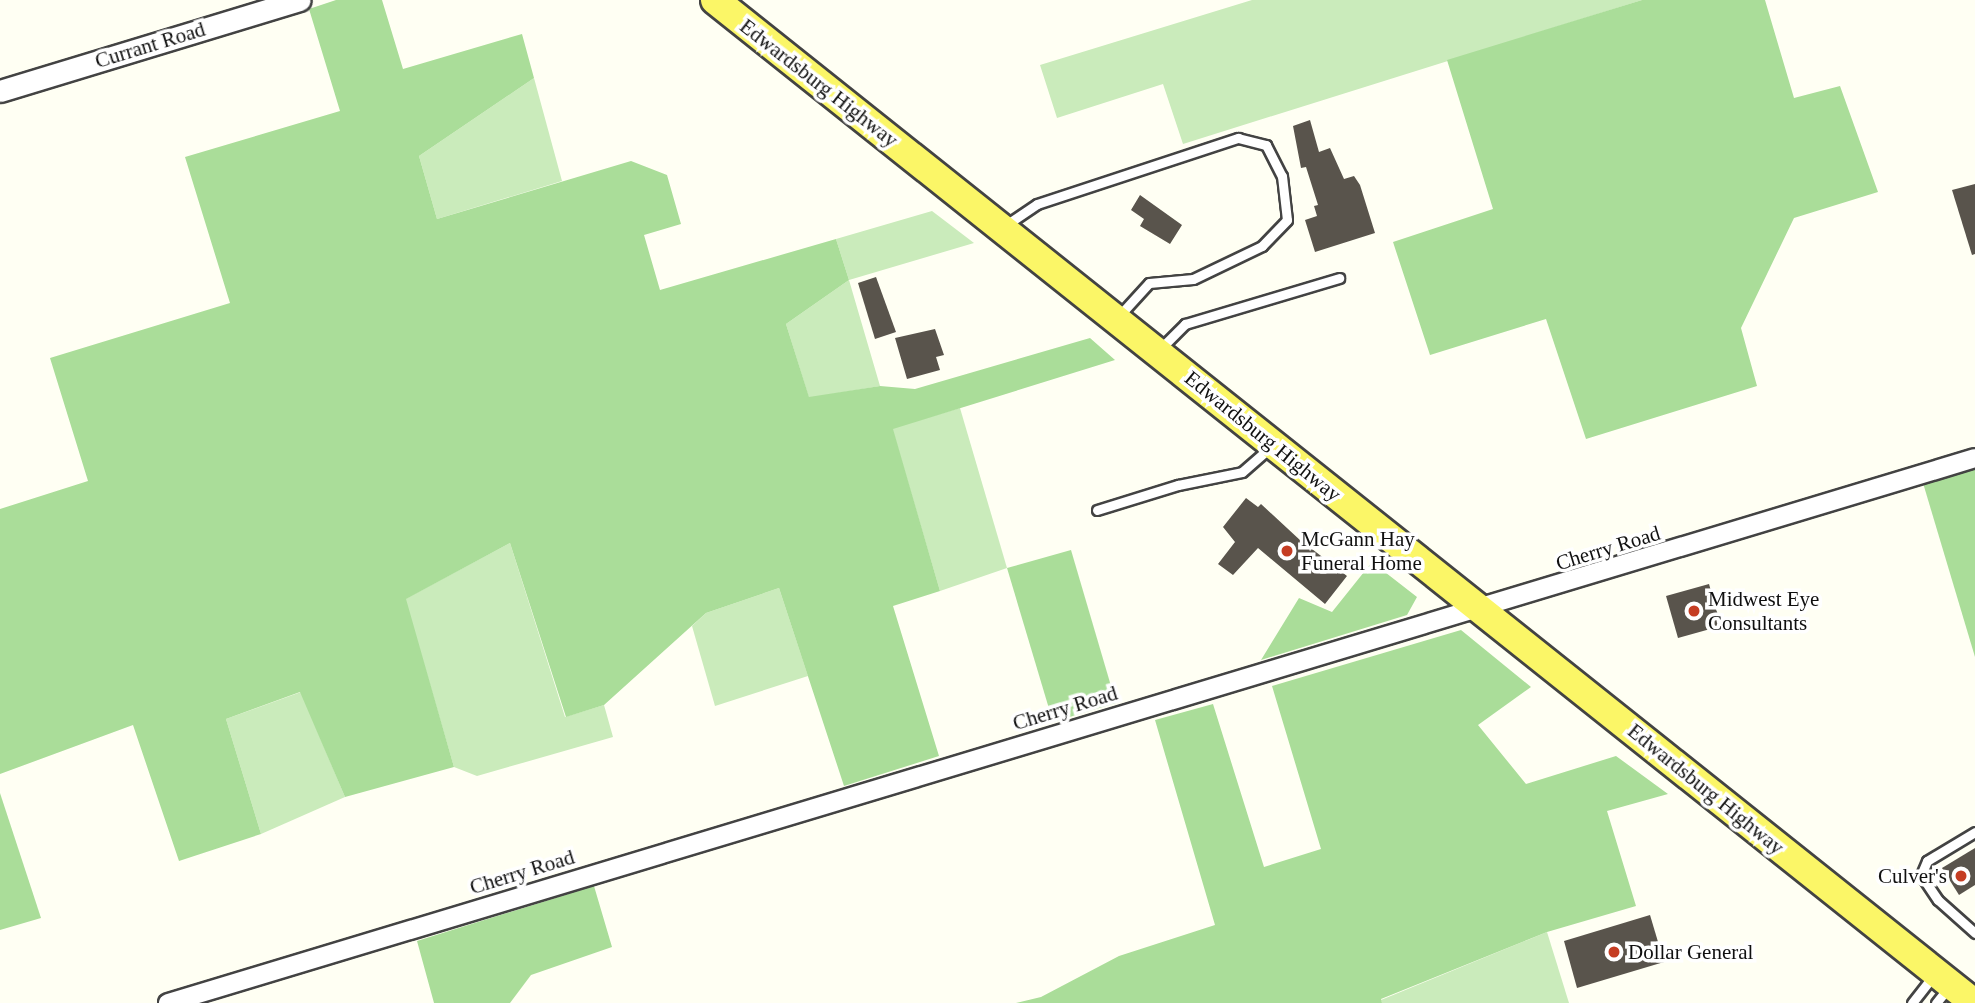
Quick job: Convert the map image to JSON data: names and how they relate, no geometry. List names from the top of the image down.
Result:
{
  "streets": {
    "main road": ["Edwardsburg Highway"],
    "street": ["Currant Road", "Cherry Road"]
  },
  "crossings": [
    ["Edwardsburg Highway", "Cherry Road"]
  ],
  "places": [
    "McGann Hay Funeral Home",
    "Midwest Eye Consultants",
    "Culver's",
    "Dollar General"
  ]
}
